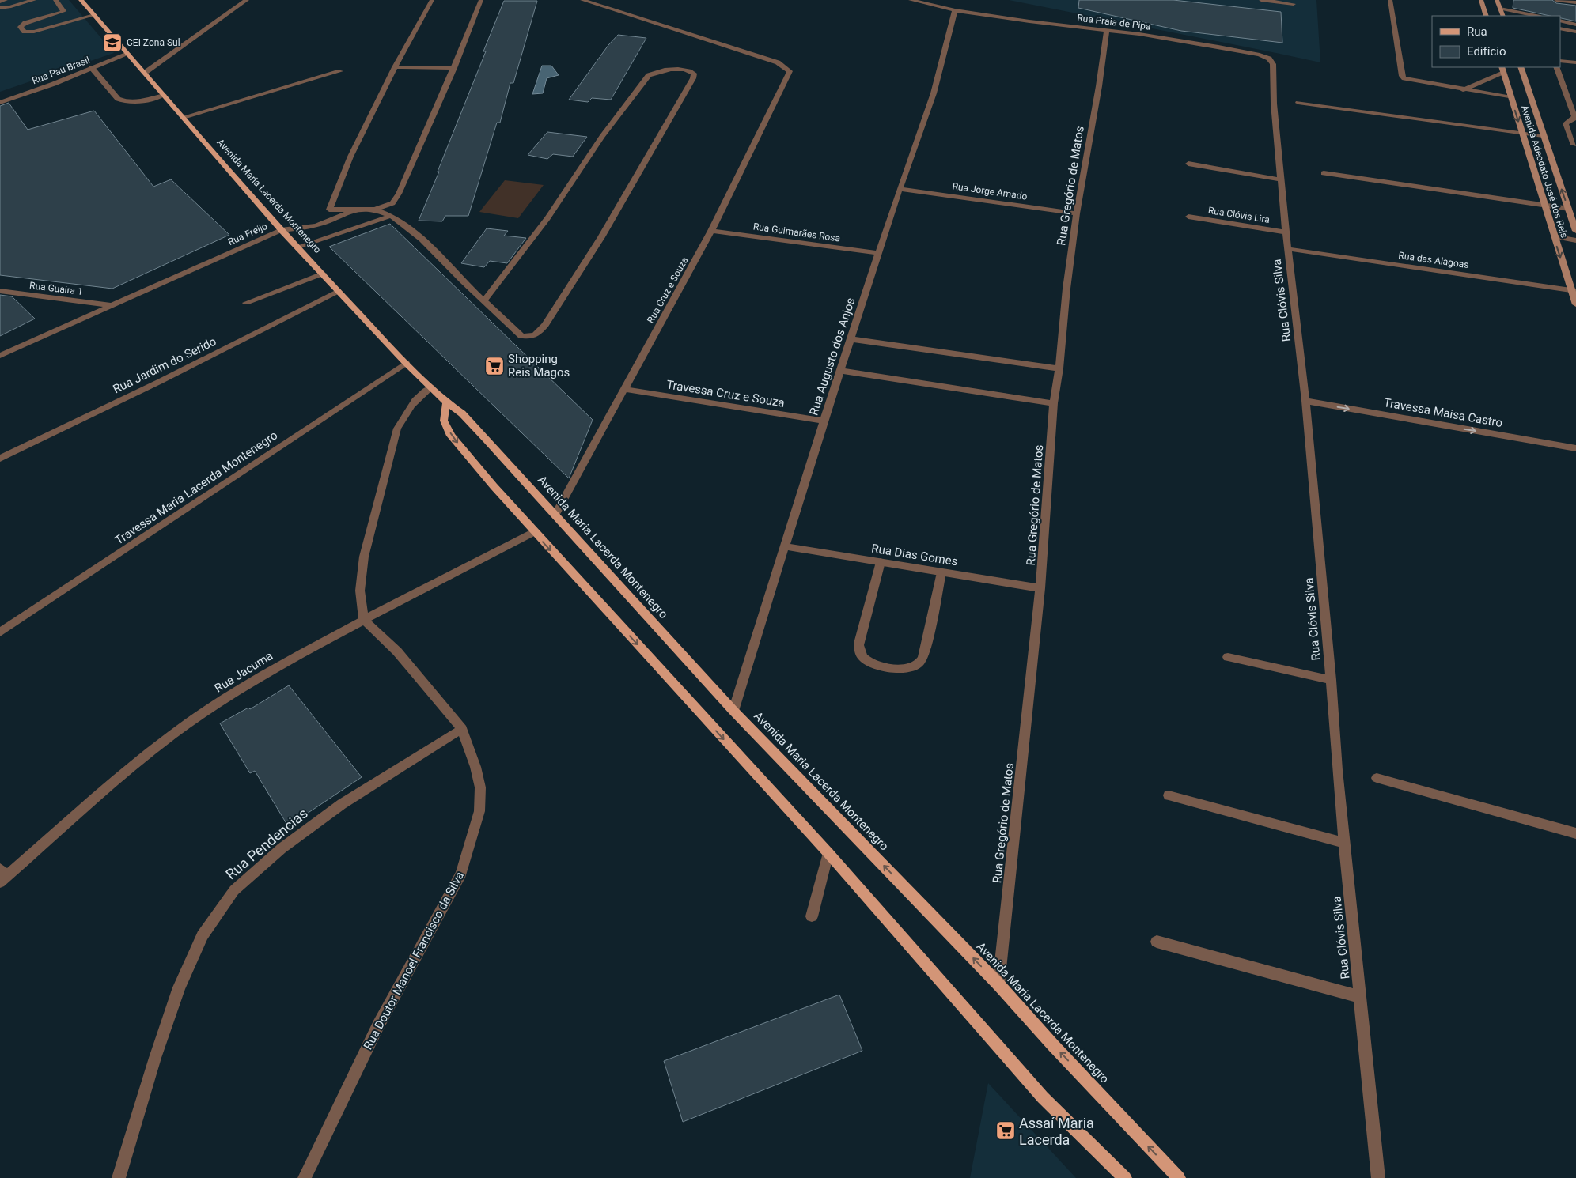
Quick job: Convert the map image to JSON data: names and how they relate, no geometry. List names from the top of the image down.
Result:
{
  "streets": {
    "main road": ["Avenida Adeodato José dos Reis", "Avenida Maria Lacerda Montenegro"],
    "street": [
      "Rua Praia de Pipa",
      "Rua Pau Brasil",
      "Rua Gregório de Matos",
      "Rua Jorge Amado",
      "Rua Clóvis Lira",
      "Rua Guimarães Rosa",
      "Rua Freijo",
      "Rua das Alagoas",
      "Rua Guaira 1",
      "Rua Cruz e Souza",
      "Rua Clóvis Silva",
      "Rua Augusto dos Anjos",
      "Rua Jardim do Serido",
      "Travessa Cruz e Souza",
      "Travessa Maisa Castro",
      "Travessa Maria Lacerda Montenegro",
      "Rua Dias Gomes",
      "Rua Jacuma",
      "Rua Pendencias",
      "Rua Doutor Manoel Francisco da Silva"
    ]
  },
  "crossings": [
    ["Rua Praia de Pipa", "Rua Gregório de Matos"],
    ["Rua Praia de Pipa", "Rua Clóvis Silva"],
    ["Rua Praia de Pipa", "Rua Augusto dos Anjos"],
    ["Rua Pau Brasil", "Avenida Maria Lacerda Montenegro"],
    ["Avenida Adeodato José dos Reis", "Rua das Alagoas"],
    ["Rua Gregório de Matos", "Rua Jorge Amado"],
    ["Rua Gregório de Matos", "Avenida Maria Lacerda Montenegro"],
    ["Rua Gregório de Matos", "Rua Dias Gomes"],
    ["Rua Jorge Amado", "Rua Augusto dos Anjos"],
    ["Avenida Maria Lacerda Montenegro", "Rua Freijo"],
    ["Avenida Maria Lacerda Montenegro", "Rua Cruz e Souza"],
    ["Avenida Maria Lacerda Montenegro", "Rua Augusto dos Anjos"],
    ["Avenida Maria Lacerda Montenegro", "Rua Jardim do Serido"],
    ["Avenida Maria Lacerda Montenegro", "Travessa Maria Lacerda Montenegro"],
    ["Rua Clóvis Lira", "Rua Clóvis Silva"],
    ["Rua Guimarães Rosa", "Rua Cruz e Souza"],
    ["Rua Guimarães Rosa", "Rua Augusto dos Anjos"],
    ["Rua Freijo", "Rua Guaira 1"],
    ["Rua das Alagoas", "Rua Clóvis Silva"],
    ["Rua Cruz e Souza", "Travessa Cruz e Souza"],
    ["Rua Clóvis Silva", "Travessa Maisa Castro"],
    ["Rua Augusto dos Anjos", "Travessa Cruz e Souza"],
    ["Rua Augusto dos Anjos", "Rua Dias Gomes"],
    ["Rua Jacuma", "Rua Doutor Manoel Francisco da Silva"],
    ["Rua Pendencias", "Rua Doutor Manoel Francisco da Silva"]
  ],
  "one_way": ["Travessa Maisa Castro"],
  "places": {
    "school or university": ["CEI Zona Sul"],
    "supermarket": ["Shopping Reis Magos", "Assaí Maria Lacerda"]
  },
  "legend": ["Rua", "Edifício"]
}
